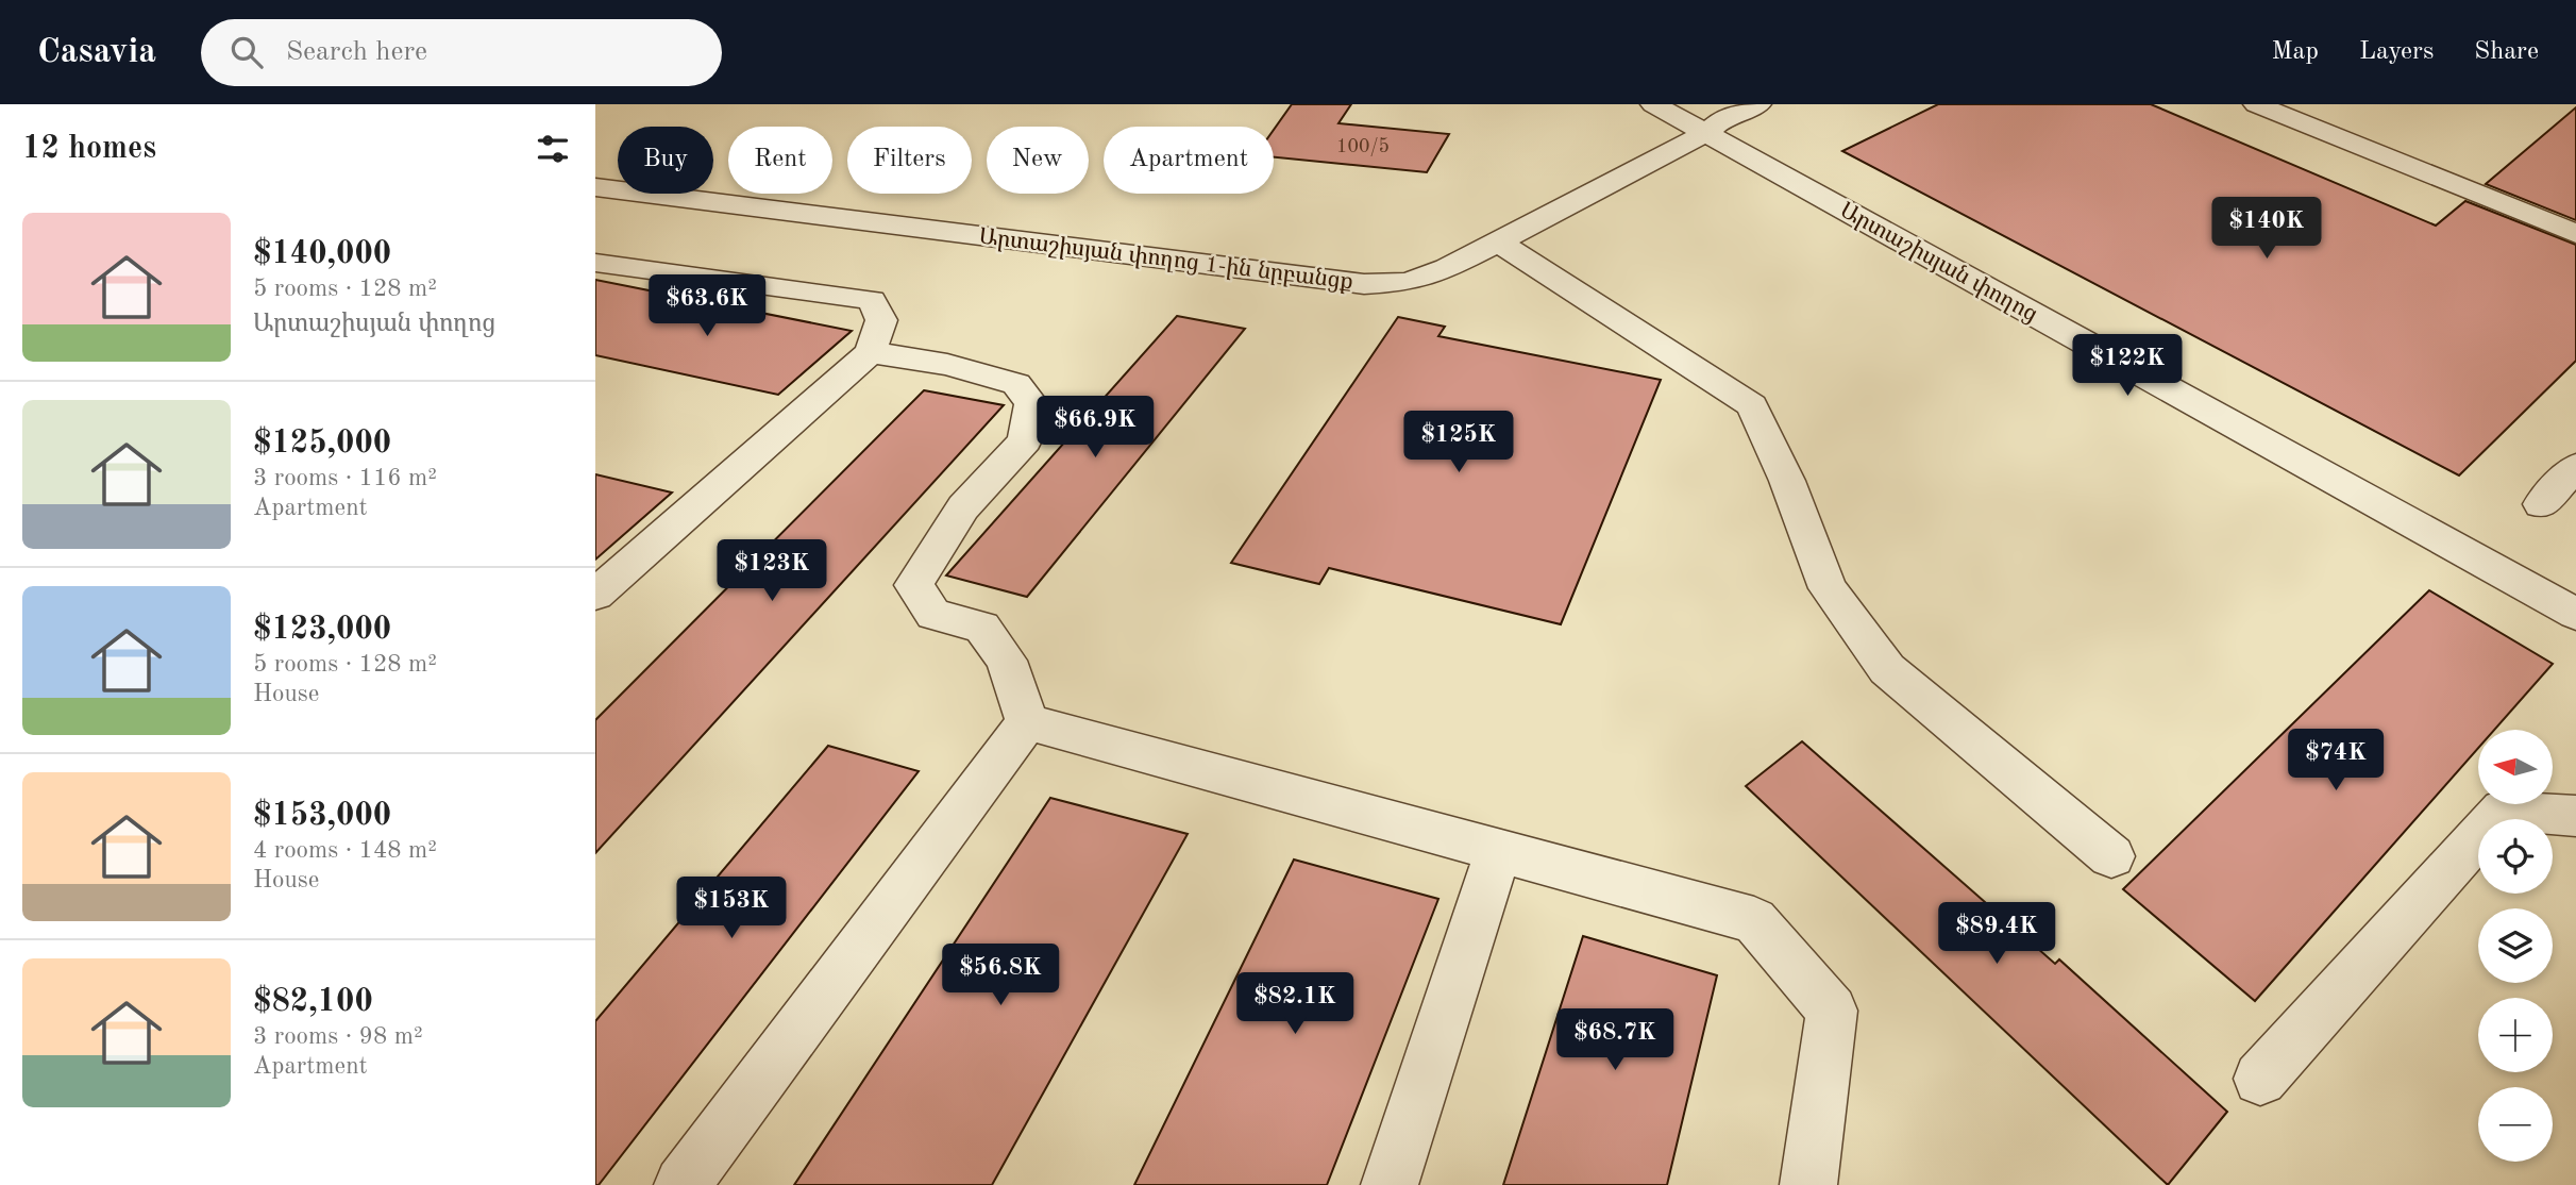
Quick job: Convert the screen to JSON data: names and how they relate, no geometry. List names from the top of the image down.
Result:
{
  "streets": {
    "street": ["Արտաշիսյան փողոց 1-ին նրբանցք", "Արտաշիսյան փողոց"]
  },
  "crossings": [
    ["Արտաշիսյան փողոց 1-ին նրբանցք", "Արտաշիսյան փողոց"]
  ],
  "house_numbers": ["100/5"],
  "north": "left",
  "page": {
    "header": "Casavia",
    "search": "Search here",
    "nav": ["Map", "Layers", "Share"],
    "heading": "12 homes",
    "chip": [
      "Buy",
      "Rent",
      "Filters",
      "New",
      "Apartment"
    ],
    "list": [
      {
        "name": "$140,000",
        "note": "5 rooms · 128 m² · Արտաշիսյան փողոց"
      },
      {
        "name": "$125,000",
        "note": "3 rooms · 116 m² · Apartment"
      },
      {
        "name": "$123,000",
        "note": "5 rooms · 128 m² · House"
      },
      {
        "name": "$153,000",
        "note": "4 rooms · 148 m² · House"
      },
      {
        "name": "$82,100",
        "note": "3 rooms · 98 m² · Apartment"
      }
    ],
    "price": [
      "$140K",
      "$63.6K",
      "$122K",
      "$66.9K",
      "$125K",
      "$123K",
      "$74K",
      "$153K",
      "$89.4K",
      "$56.8K",
      "$82.1K",
      "$68.7K"
    ],
    "map_buttons": ["+", "−"]
  }
}
